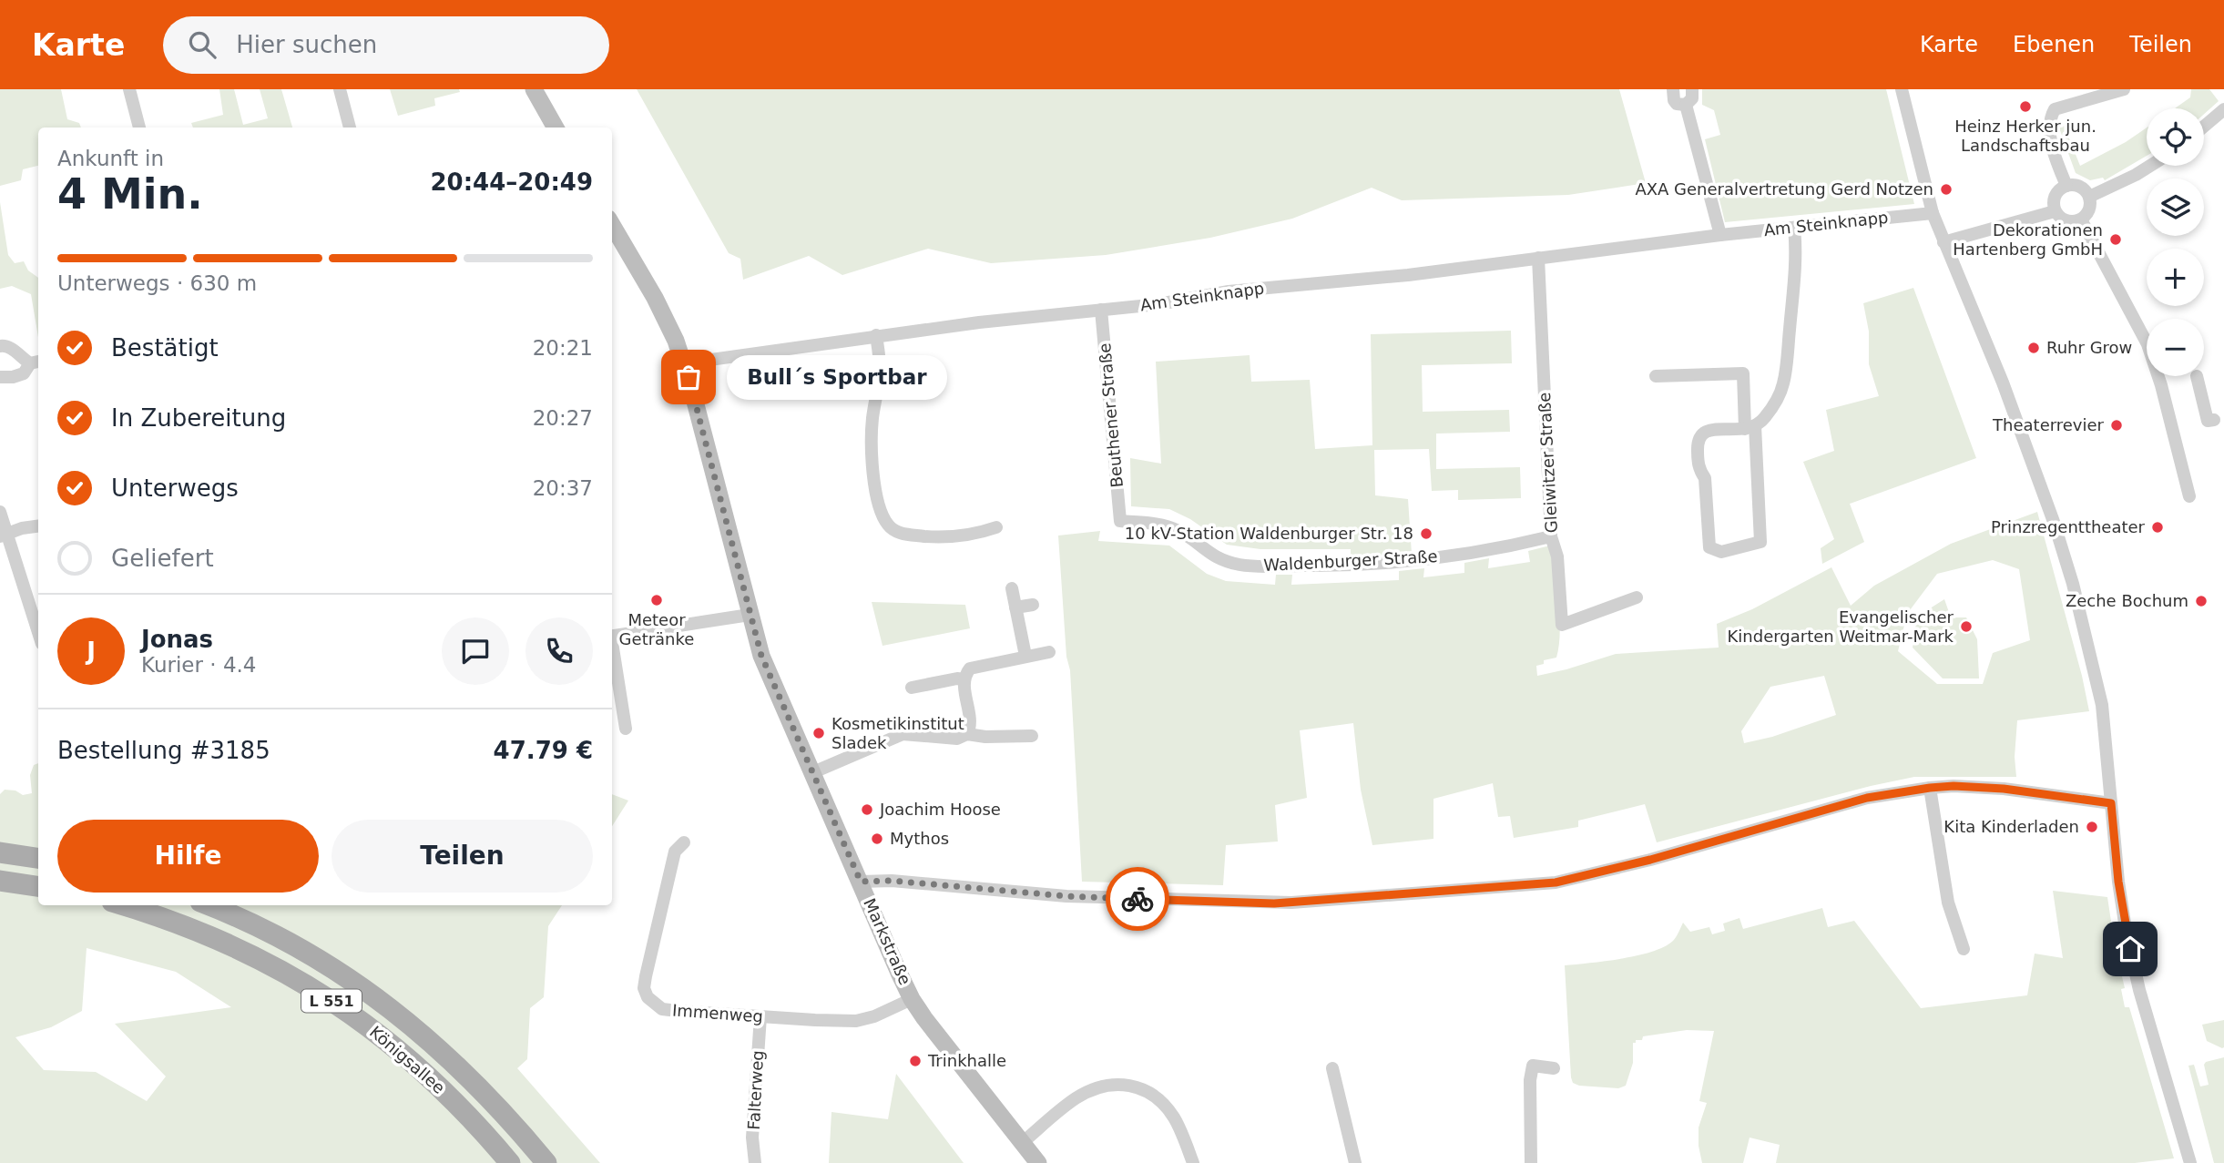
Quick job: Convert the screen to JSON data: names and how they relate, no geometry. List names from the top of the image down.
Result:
{
  "streets": {
    "main road": ["Markstraße", "L 551", "Königsallee"],
    "street": [
      "Am Steinknapp",
      "Beuthener Straße",
      "Gleiwitzer Straße",
      "Waldenburger Straße",
      "Immenweg",
      "Falterweg"
    ]
  },
  "crossings": [
    ["Am Steinknapp", "Beuthener Straße"],
    ["Am Steinknapp", "Gleiwitzer Straße"],
    ["Am Steinknapp", "Markstraße"],
    ["Beuthener Straße", "Waldenburger Straße"],
    ["Gleiwitzer Straße", "Waldenburger Straße"],
    ["Markstraße", "Immenweg"],
    ["Immenweg", "Falterweg"]
  ],
  "places": [
    "Heinz Herker jun. Landschaftsbau",
    "AXA Generalvertretung Gerd Notzen",
    "Dekorationen Hartenberg GmbH",
    "Ruhr Grow",
    "Bull´s Sportbar",
    "Theaterrevier",
    "Prinzregenttheater",
    "10 kV-Station Waldenburger Str. 18",
    "Meteor Getränke",
    "Zeche Bochum",
    "Evangelischer Kindergarten Weitmar-Mark",
    "Kosmetikinstitut Sladek",
    "Joachim Hoose",
    "Kita Kinderladen",
    "Mythos",
    "Trinkhalle"
  ],
  "page": {
    "header": "Karte",
    "search": "Hier suchen",
    "nav": ["Karte", "Ebenen", "Teilen"],
    "map_buttons": ["+", "−"],
    "heading": ["4 Min.", "Ankunft in", "20:44–20:49"],
    "panel": [
      "Jonas",
      "Kurier · 4.4",
      "Bestellung #3185",
      "47.79 €"
    ],
    "bar": "Unterwegs · 630 m",
    "list": [
      ["Bestätigt", "20:21"],
      ["In Zubereitung", "20:27"],
      ["Unterwegs", "20:37"],
      "Geliefert"
    ],
    "bubble": "Bull´s Sportbar",
    "round": "J",
    "buttons": ["Hilfe", "Teilen"]
  }
}
